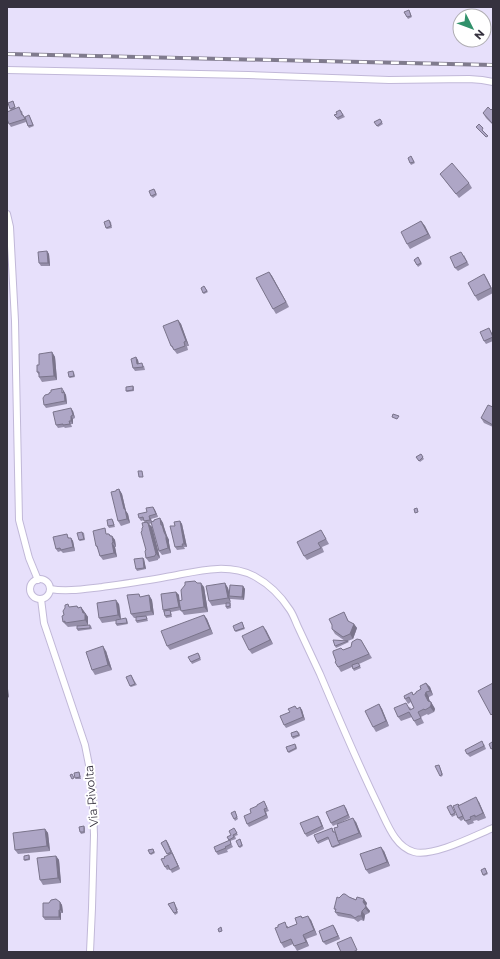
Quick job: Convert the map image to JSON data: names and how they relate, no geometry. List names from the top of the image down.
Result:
{
  "streets": {
    "street": ["Via Rivolta"]
  },
  "north": "bottom right"
}
